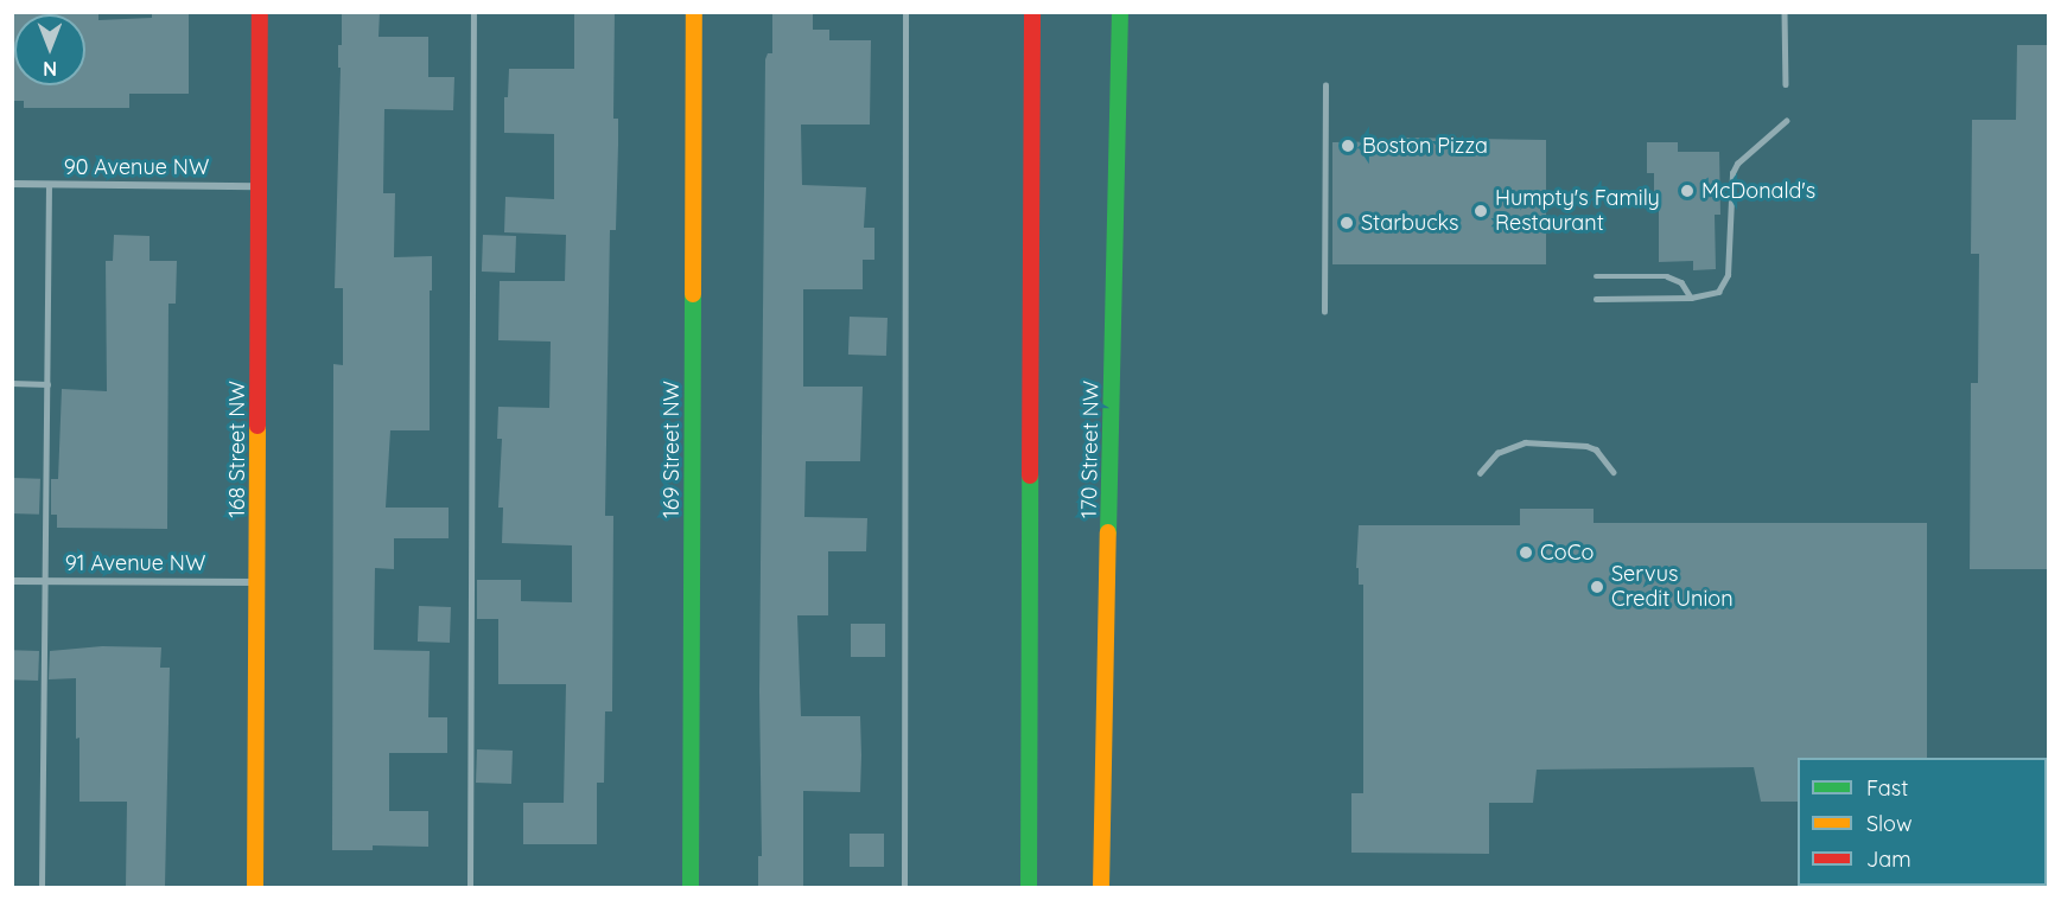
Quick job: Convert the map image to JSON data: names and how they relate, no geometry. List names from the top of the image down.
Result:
{
  "streets": {
    "street": [
      "90 Avenue NW",
      "168 Street NW",
      "169 Street NW",
      "170 Street NW",
      "91 Avenue NW"
    ]
  },
  "crossings": [
    ["90 Avenue NW", "168 Street NW"],
    ["168 Street NW", "91 Avenue NW"]
  ],
  "places": [
    "Boston Pizza",
    "McDonald's",
    "Humpty's Family Restaurant",
    "Starbucks",
    "CoCo",
    "Servus Credit Union"
  ],
  "legend": ["Fast", "Slow", "Jam"],
  "north": "bottom"
}
